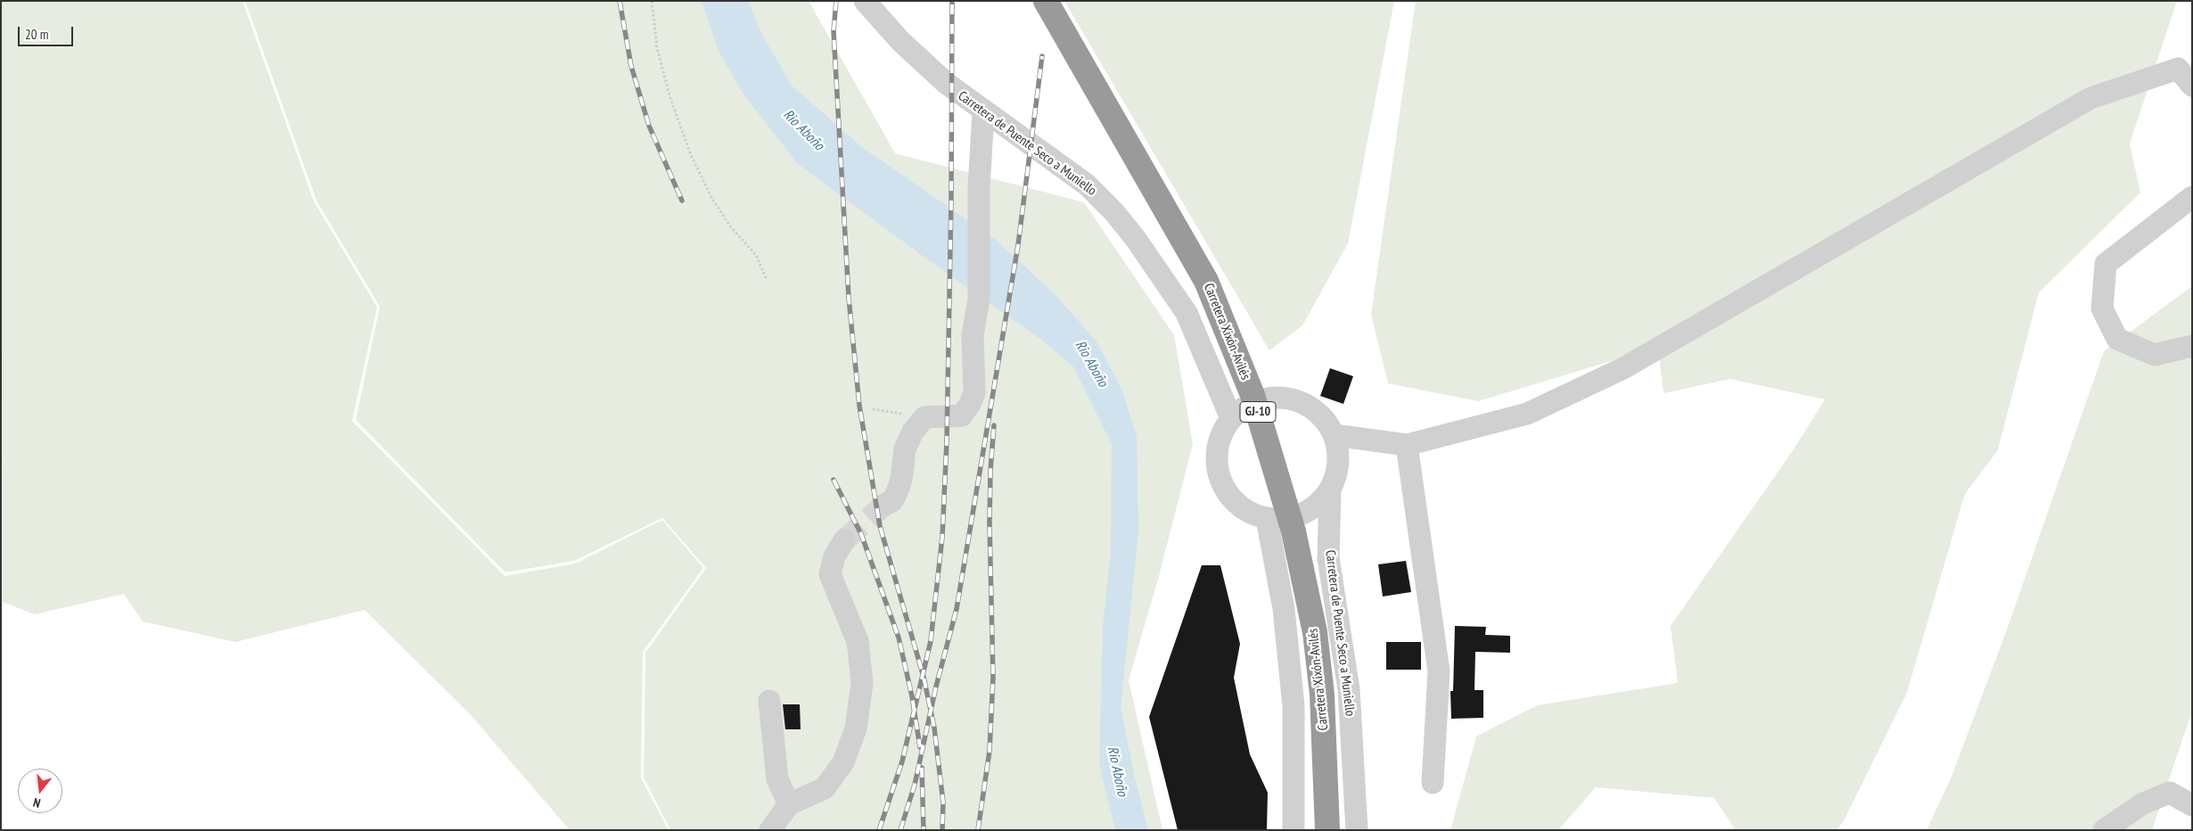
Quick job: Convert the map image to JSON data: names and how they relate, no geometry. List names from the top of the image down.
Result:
{
  "streets": {
    "highway": ["Carretera Xixón-Avilés", "GJ-10"],
    "street": ["Carretera de Puente Seco a Muniello"]
  },
  "water": ["Rio Aboño"],
  "scale_bar": "20 m",
  "north": "bottom"
}
